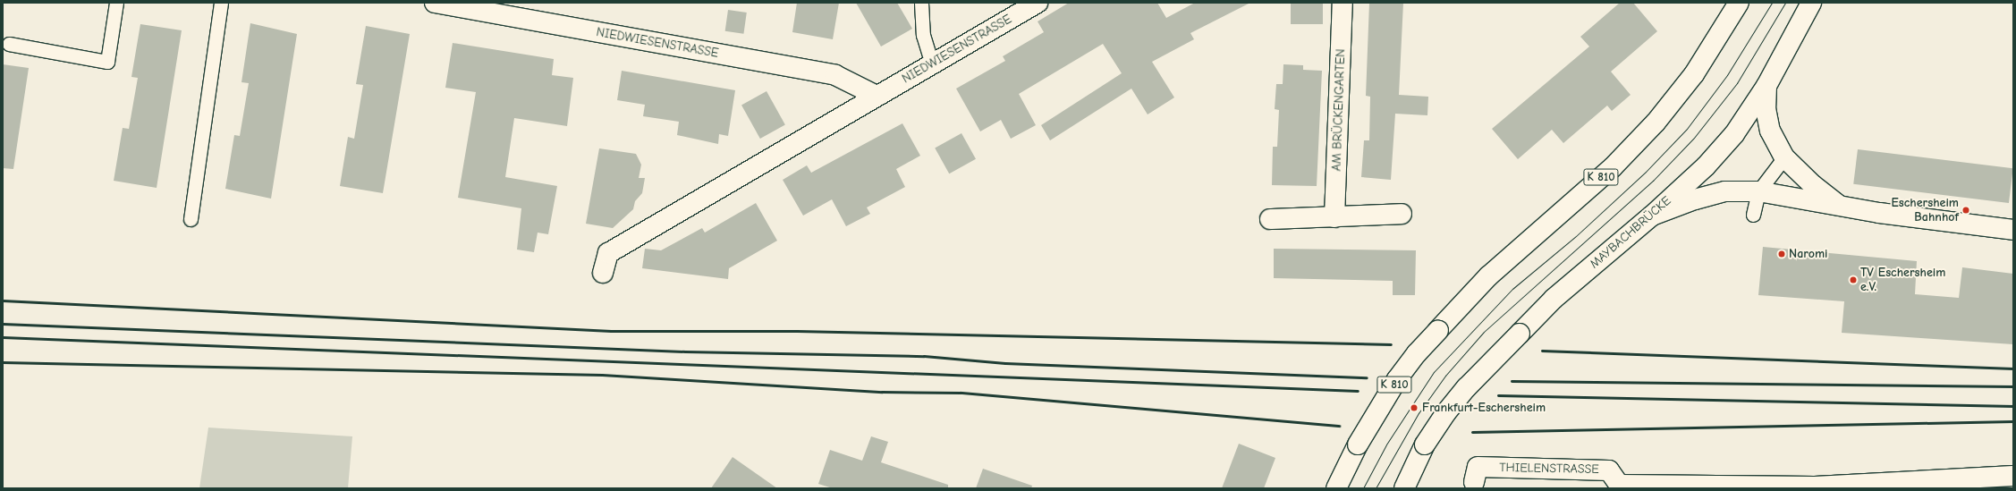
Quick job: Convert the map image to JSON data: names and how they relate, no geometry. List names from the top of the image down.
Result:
{
  "streets": {
    "street": [
      "NIEDWIESENSTRASSE",
      "AM BRÜCKENGARTEN",
      "K 810",
      "MAYBACHBRÜCKE",
      "THIELENSTRASSE"
    ]
  },
  "places": [
    "Eschersheim Bahnhof",
    "Naromi",
    "TV Eschersheim e.V.",
    "Frankfurt-Eschersheim"
  ]
}
